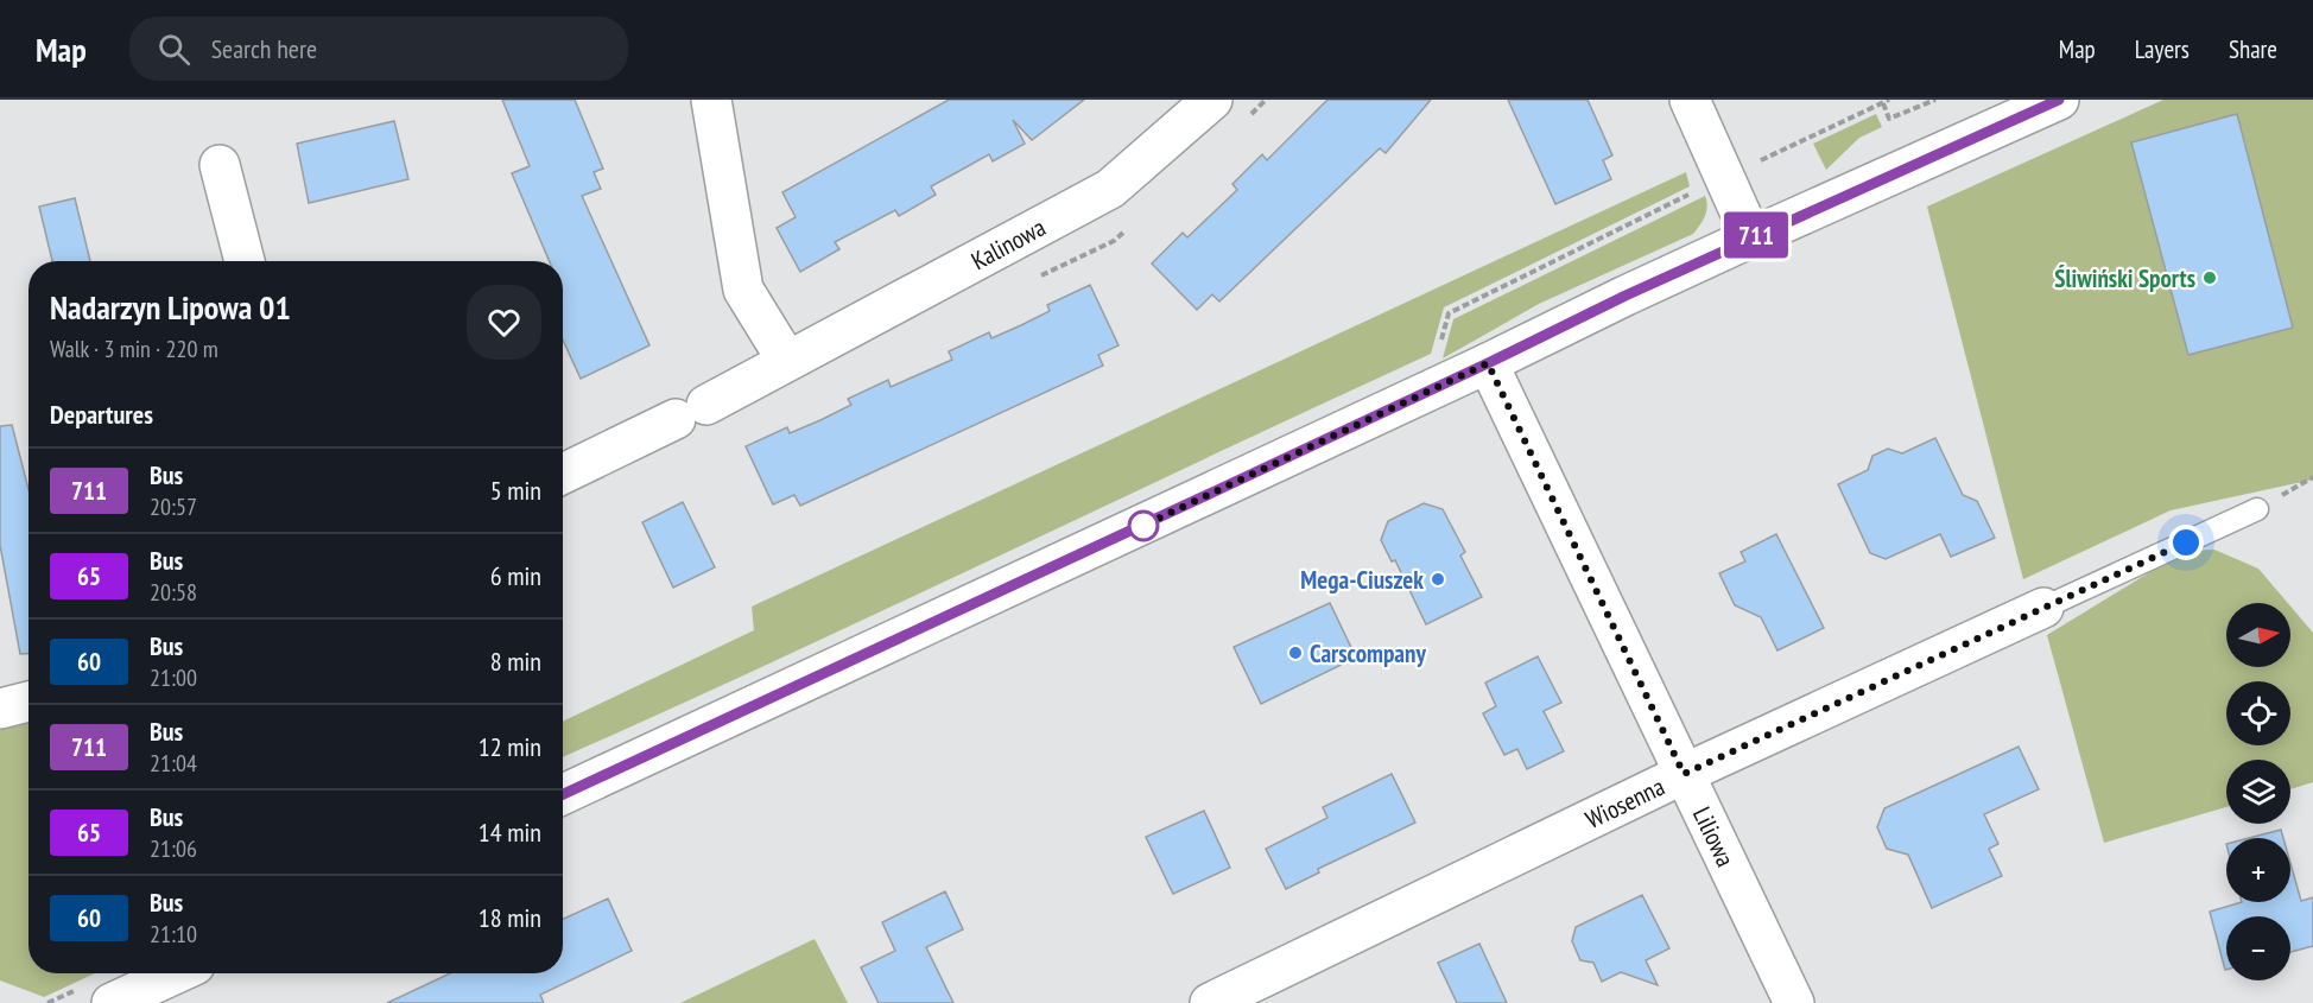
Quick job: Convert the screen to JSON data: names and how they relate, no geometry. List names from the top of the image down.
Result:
{
  "streets": {
    "street": ["Kalinowa", "Wiosenna", "Liliowa"]
  },
  "crossings": [
    ["Wiosenna", "Liliowa"]
  ],
  "places": ["Śliwiński Sports", "Mega-Ciuszek", "Carscompany"],
  "lines": ["bus line 711"],
  "north": "right",
  "page": {
    "header": "Map",
    "search": "Search here",
    "nav": ["Map", "Layers", "Share"],
    "on_map": "711",
    "heading": [
      ["Nadarzyn Lipowa 01", "Walk · 3 min · 220 m"],
      "Departures"
    ],
    "list": [
      {
        "mark": "711",
        "name": "Bus",
        "note": "20:57",
        "value": "5 min"
      },
      {
        "mark": "65",
        "name": "Bus",
        "note": "20:58",
        "value": "6 min"
      },
      {
        "mark": "60",
        "name": "Bus",
        "note": "21:00",
        "value": "8 min"
      },
      {
        "mark": "711",
        "name": "Bus",
        "note": "21:04",
        "value": "12 min"
      },
      {
        "mark": "65",
        "name": "Bus",
        "note": "21:06",
        "value": "14 min"
      },
      {
        "mark": "60",
        "name": "Bus",
        "note": "21:10",
        "value": "18 min"
      }
    ],
    "map_buttons": ["+", "−"]
  }
}
